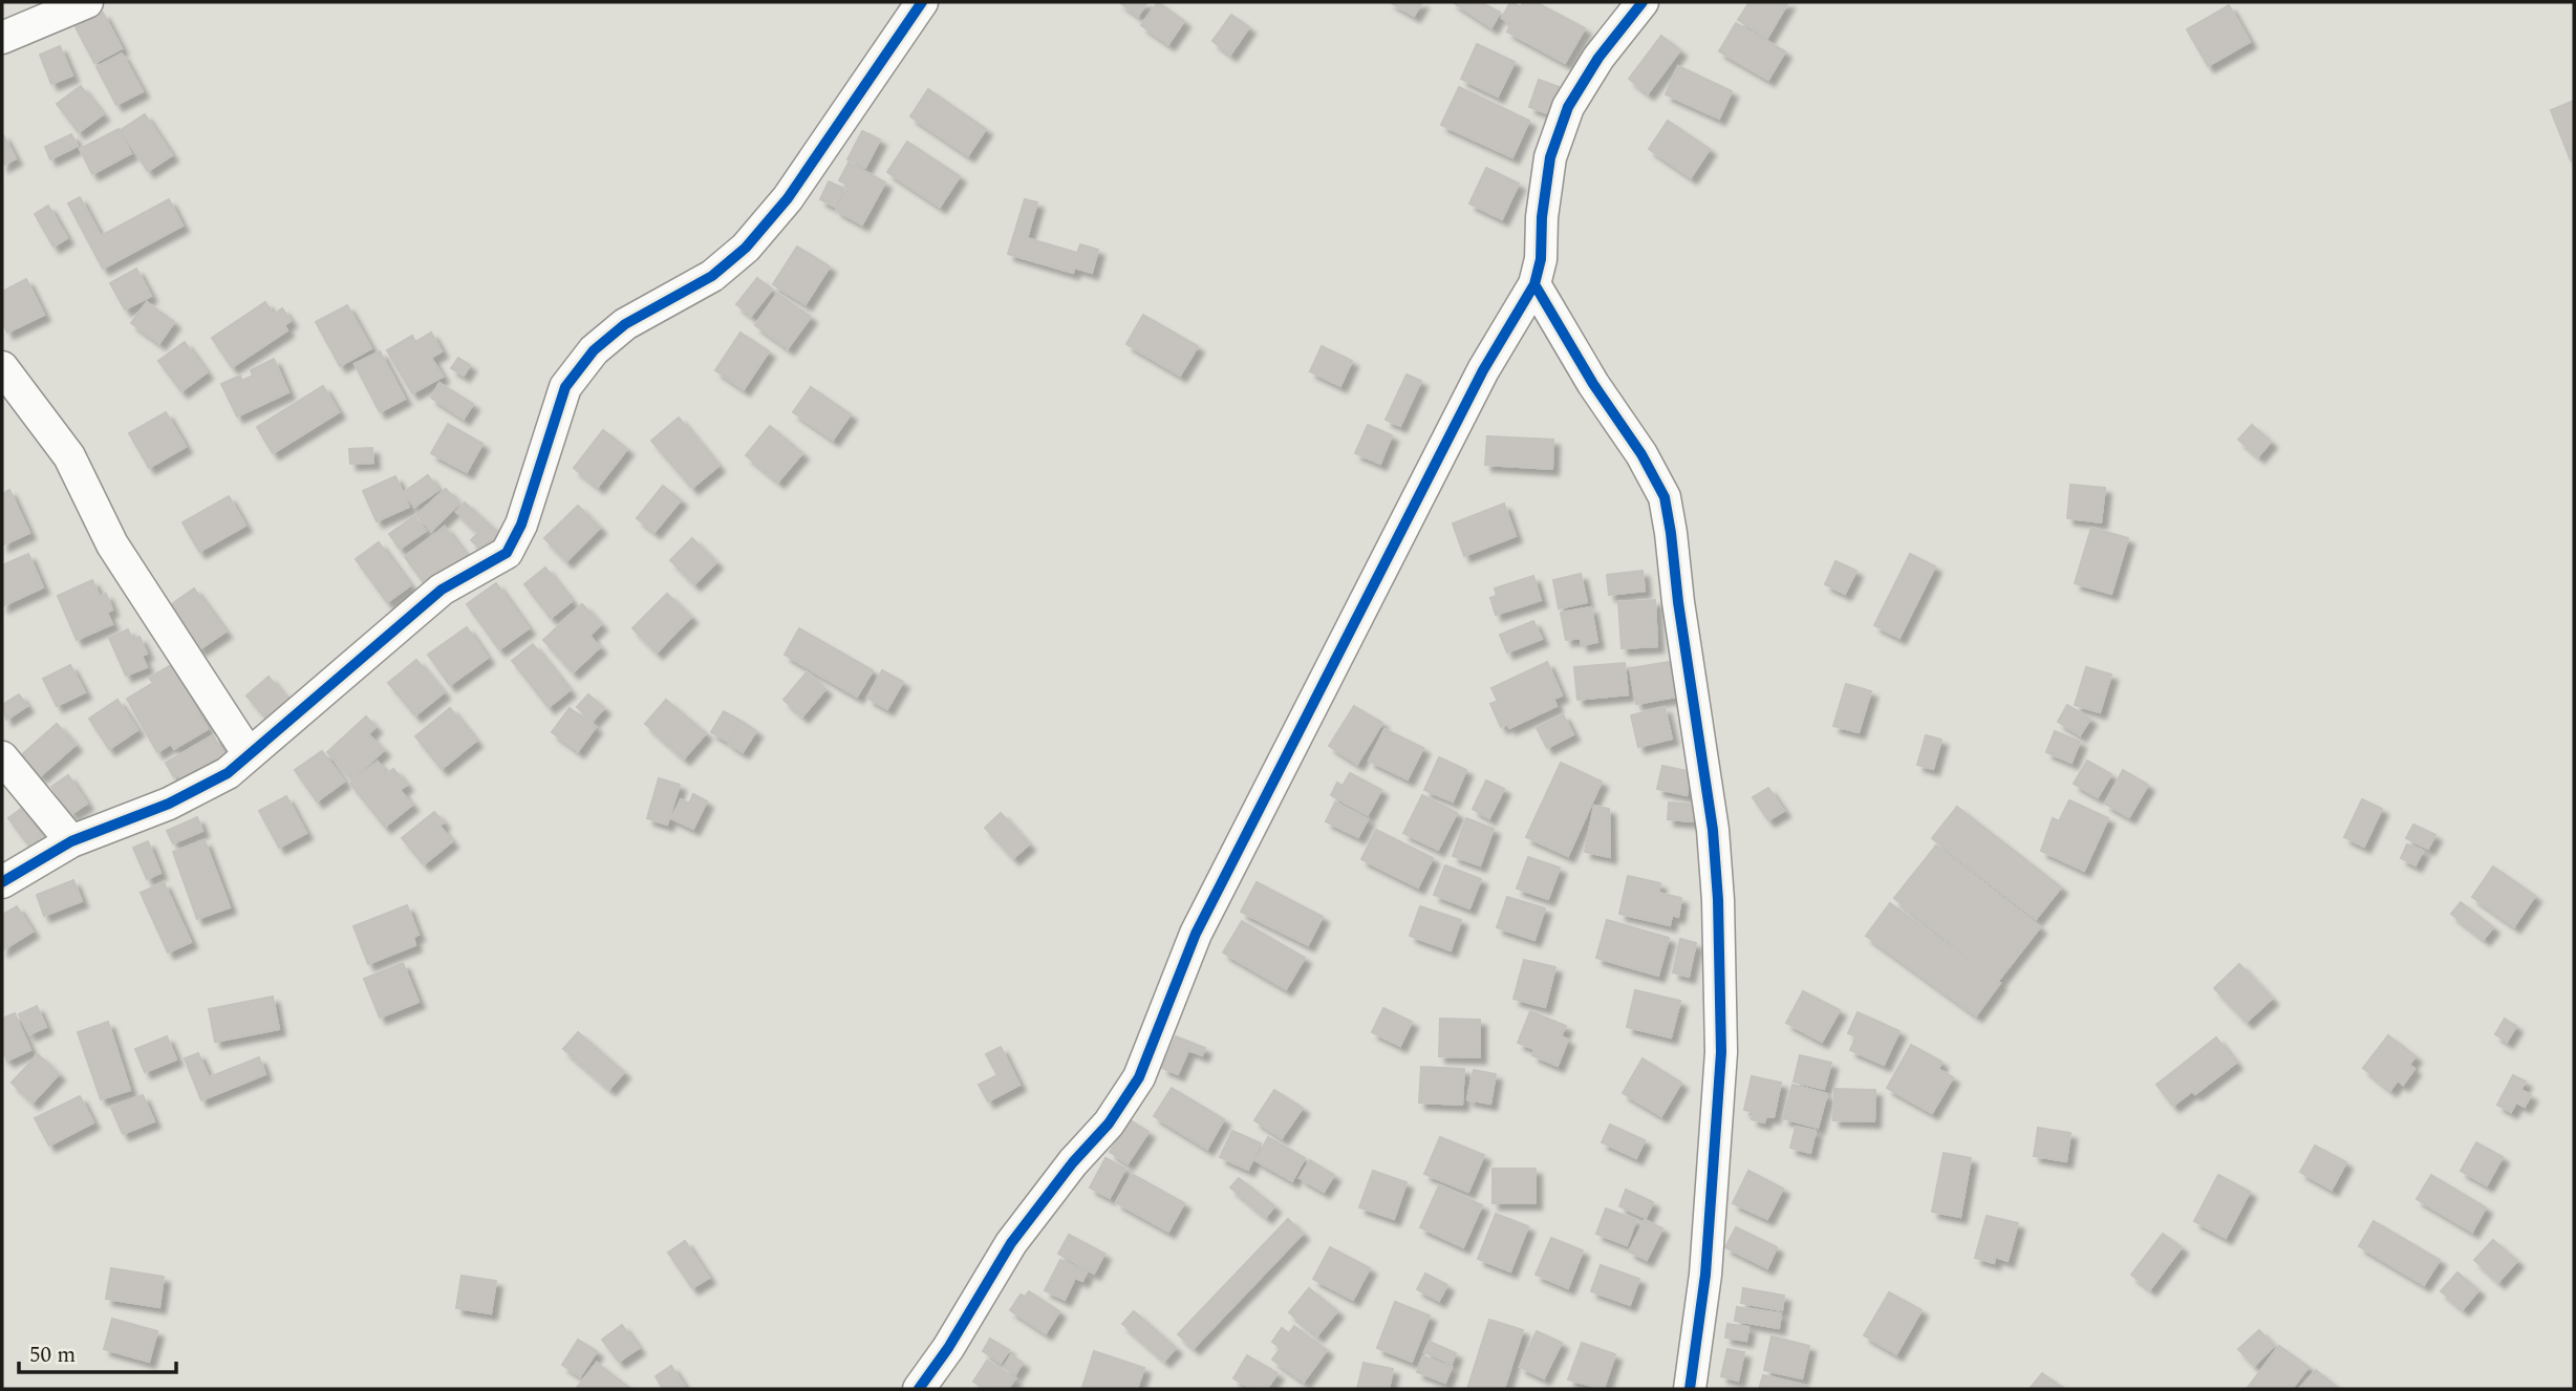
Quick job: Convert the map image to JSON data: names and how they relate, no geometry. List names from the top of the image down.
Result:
{
  "scale_bar": "50 m"
}
